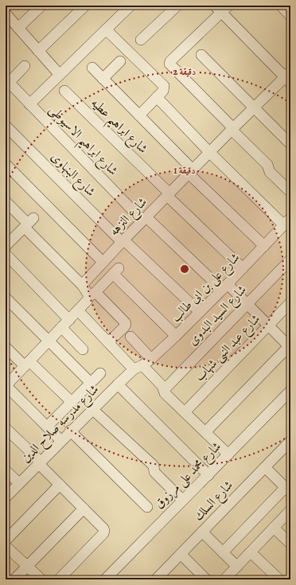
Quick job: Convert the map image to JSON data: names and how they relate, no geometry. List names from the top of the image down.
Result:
{
  "streets": {
    "street": [
      "شارع ابراهيم عطيه",
      "شارع ابراهيم الاسيوطى",
      "شارع البنهاوى",
      "شارع النزهه",
      "شارع على بن ابى طالب",
      "شارع السيد البدوى",
      "شارع عبد النبى شهاب",
      "شارع مدرسه صلاح الدين",
      "شارع محمد على مرزوق",
      "شارع السلك"
    ]
  },
  "crossings": [
    ["شارع ابراهيم عطيه", "شارع النزهه"],
    ["شارع ابراهيم عطيه", "شارع على بن ابى طالب"],
    ["شارع ابراهيم الاسيوطى", "شارع النزهه"],
    ["شارع ابراهيم الاسيوطى", "شارع على بن ابى طالب"],
    ["شارع ابراهيم الاسيوطى", "شارع السيد البدوى"],
    ["شارع ابراهيم الاسيوطى", "شارع عبد النبى شهاب"],
    ["شارع البنهاوى", "شارع النزهه"],
    ["شارع البنهاوى", "شارع على بن ابى طالب"],
    ["شارع على بن ابى طالب", "شارع مدرسه صلاح الدين"]
  ],
  "rings": ["2 دقيقة", "1 دقيقة"]
}
